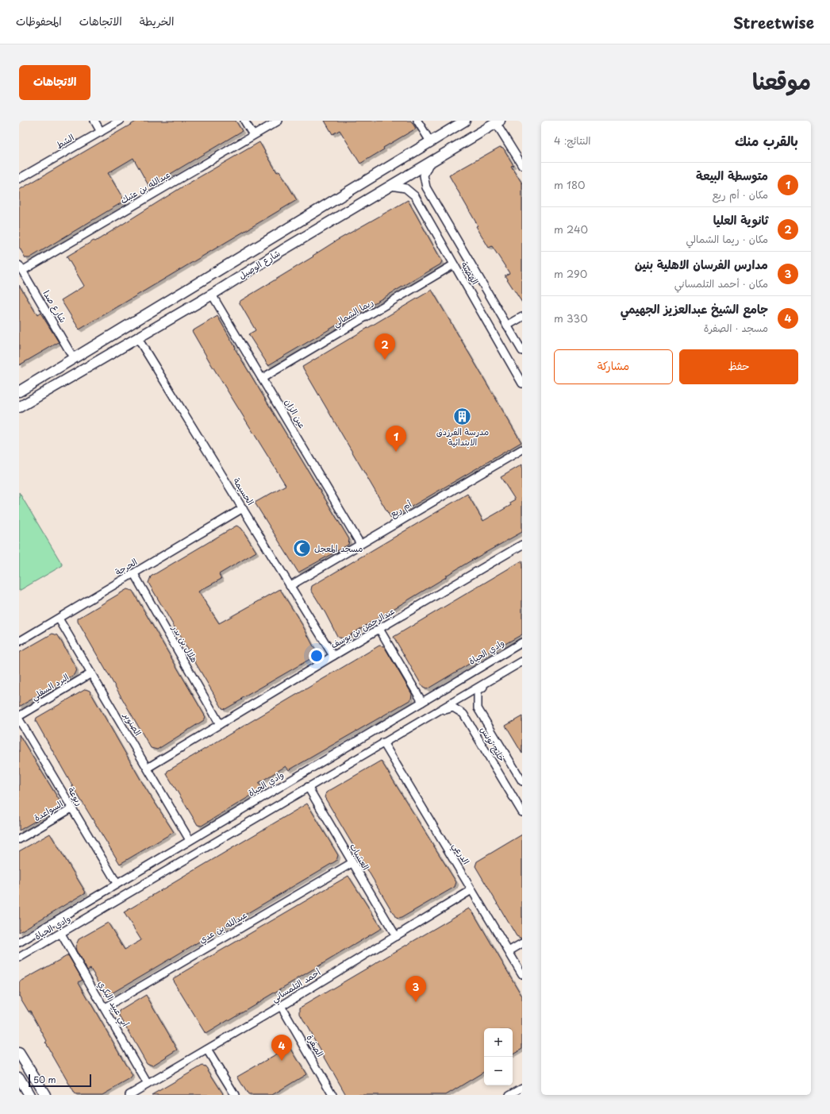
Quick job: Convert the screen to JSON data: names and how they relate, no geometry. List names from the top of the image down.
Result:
{
  "streets": {
    "street": [
      "الشط",
      "عبدالله بن عتيك",
      "شارع الوصيل",
      "الهضبة",
      "شارع صدا",
      "ريما الشمالي",
      "عين الزان",
      "الحسيمة",
      "أم ريع",
      "الحرجة",
      "عبدالرحمن بن يوسف",
      "هلال بن بدر",
      "وادي الحياة",
      "البرد السفلي",
      "الصنوبر",
      "خليج تونس",
      "ربوعة",
      "السواعدة",
      "الدرعي",
      "العشباب",
      "عبدالله بن عدي",
      "أحمد التلمساني",
      "أبي عبيد البكري",
      "الصفرة"
    ]
  },
  "crossings": [
    ["عبدالله بن عتيك", "شارع صدا"],
    ["شارع الوصيل", "الهضبة"],
    ["شارع الوصيل", "شارع صدا"],
    ["شارع الوصيل", "عين الزان"],
    ["شارع الوصيل", "الحسيمة"],
    ["الهضبة", "ريما الشمالي"],
    ["ريما الشمالي", "عين الزان"],
    ["عين الزان", "أم ريع"],
    ["الحسيمة", "أم ريع"],
    ["الحسيمة", "الحرجة"],
    ["الحسيمة", "عبدالرحمن بن يوسف"],
    ["الحرجة", "هلال بن بدر"],
    ["الحرجة", "الصنوبر"],
    ["عبدالرحمن بن يوسف", "هلال بن بدر"],
    ["عبدالرحمن بن يوسف", "الصنوبر"],
    ["وادي الحياة", "الصنوبر"],
    ["وادي الحياة", "خليج تونس"],
    ["وادي الحياة", "ربوعة"],
    ["وادي الحياة", "الدرعي"],
    ["وادي الحياة", "العشباب"],
    ["وادي الحياة", "أبي عبيد البكري"],
    ["البرد السفلي", "الصنوبر"],
    ["ربوعة", "السواعدة"],
    ["الدرعي", "أحمد التلمساني"],
    ["العشباب", "عبدالله بن عدي"],
    ["العشباب", "أحمد التلمساني"],
    ["عبدالله بن عدي", "أبي عبيد البكري"],
    ["أحمد التلمساني", "أبي عبيد البكري"],
    ["أحمد التلمساني", "الصفرة"]
  ],
  "places": {
    "building": ["مدرسة الفرزدق الابتدائية"],
    "mosque": ["مسجد المعجل"]
  },
  "scale_bar": "50 m",
  "page": {
    "header": "Streetwise",
    "nav": ["الخريطة", "الاتجاهات", "المحفوظات"],
    "title": "موقعنا",
    "buttons": [
      "الاتجاهات",
      ["حفظ", "مشاركة"]
    ],
    "heading": ["بالقرب منك", "النتائج: 4"],
    "list": [
      {
        "mark": "1",
        "name": "متوسطة البيعة",
        "note": "مكان · أم ريع",
        "value": "180 m"
      },
      {
        "mark": "2",
        "name": "ثانوية العليا",
        "note": "مكان · ريما الشمالي",
        "value": "240 m"
      },
      {
        "mark": "3",
        "name": "مدارس الفرسان الاهلية بنين",
        "note": "مكان · أحمد التلمساني",
        "value": "290 m"
      },
      {
        "mark": "4",
        "name": "جامع الشيخ عبدالعزيز الجهيمي",
        "note": "مسجد · الصفرة",
        "value": "330 m"
      }
    ],
    "pins": [
      "2",
      "1",
      "3",
      "4"
    ],
    "map_buttons": ["+", "−"],
    "scale": "50 m"
  }
}
